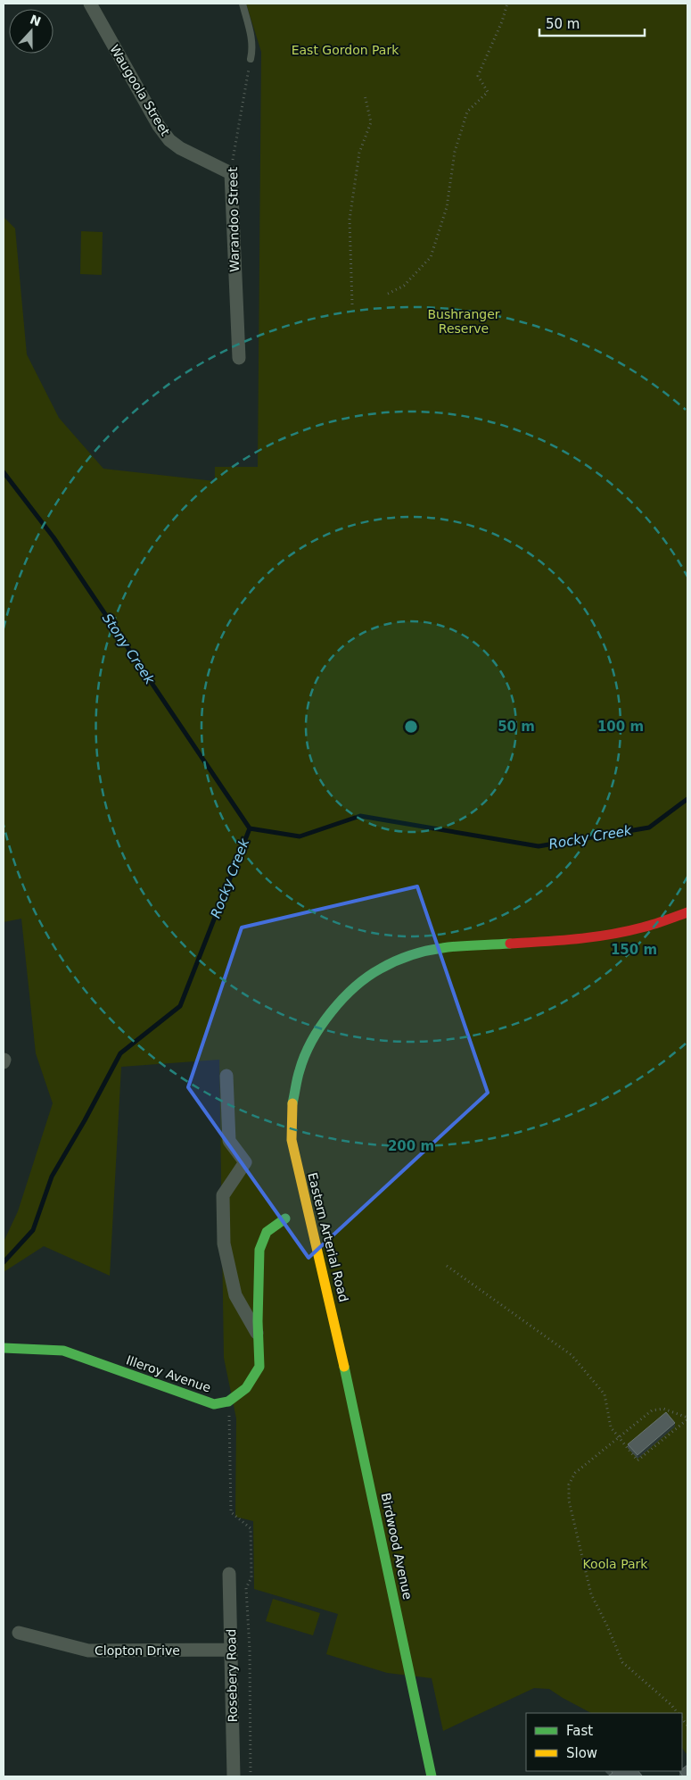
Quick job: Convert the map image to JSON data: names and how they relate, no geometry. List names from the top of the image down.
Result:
{
  "streets": {
    "main road": ["Eastern Arterial Road", "Illeroy Avenue", "Birdwood Avenue"],
    "street": [
      "Waugoola Street",
      "Warandoo Street",
      "Clopton Drive",
      "Rosebery Road"
    ]
  },
  "crossings": [
    ["Waugoola Street", "Warandoo Street"],
    ["Eastern Arterial Road", "Birdwood Avenue"],
    ["Clopton Drive", "Rosebery Road"]
  ],
  "water": ["Stony Creek", "Rocky Creek"],
  "parks": ["East Gordon Park", "Bushranger Reserve", "Koola Park"],
  "legend": ["Fast", "Slow"],
  "scale_bar": "50 m",
  "north": "top",
  "rings": [
    "50 m",
    "100 m",
    "150 m",
    "200 m"
  ]
}
